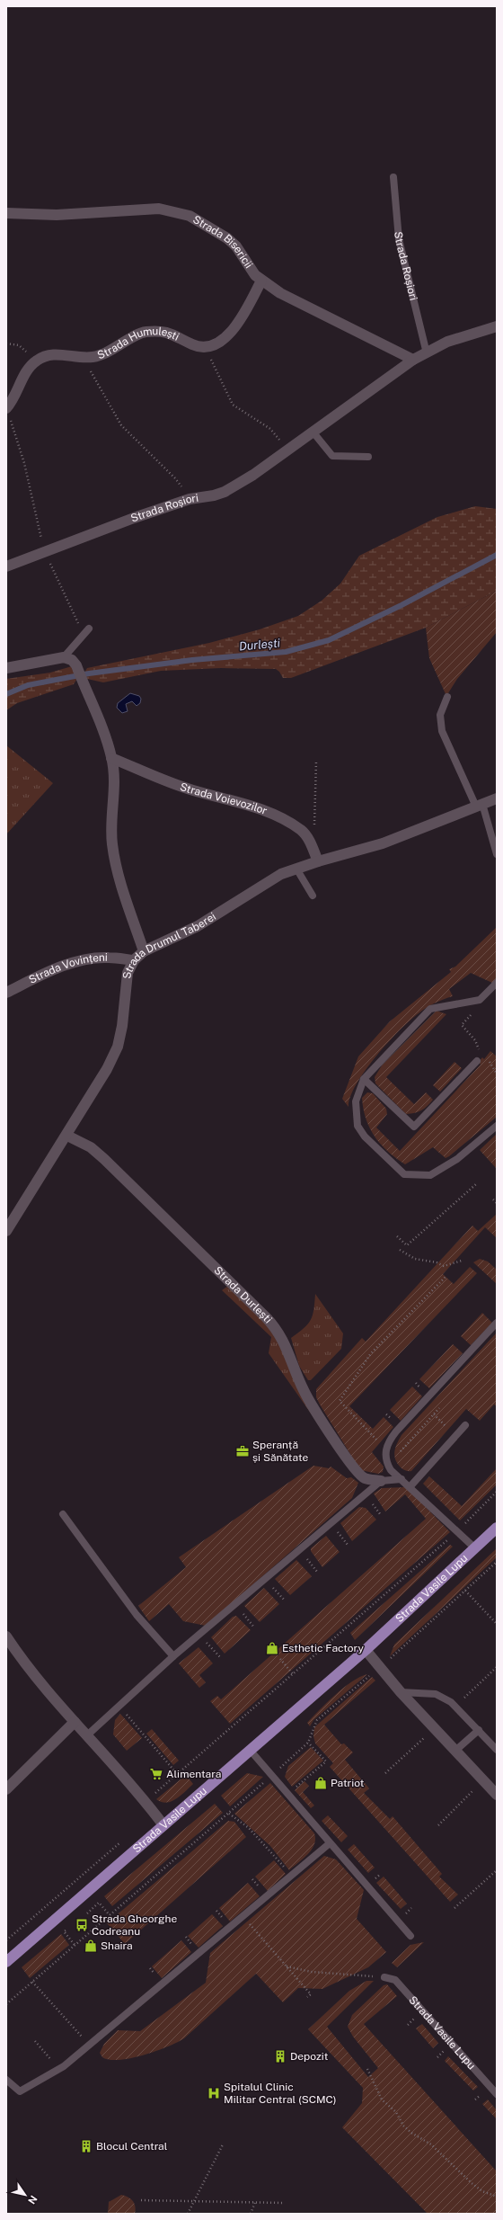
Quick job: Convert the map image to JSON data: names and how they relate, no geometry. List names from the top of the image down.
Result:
{
  "streets": {
    "main road": ["Strada Vasile Lupu"],
    "street": [
      "Strada Bisericii",
      "Strada Roșiori",
      "Strada Humulești",
      "Strada Voievozilor",
      "Strada Drumul Taberei",
      "Strada Vovințeni",
      "Strada Durlești"
    ]
  },
  "crossings": [
    ["Strada Bisericii", "Strada Roșiori"],
    ["Strada Voievozilor", "Strada Drumul Taberei"],
    ["Strada Drumul Taberei", "Strada Vovințeni"],
    ["Strada Drumul Taberei", "Strada Durlești"]
  ],
  "water": ["Durlești"],
  "places": {
    "office": ["Speranță și Sănătate"],
    "shop": ["Esthetic Factory", "Patriot", "Shaira"],
    "supermarket": ["Alimentara"],
    "bus stop": ["Strada Gheorghe Codreanu"],
    "building": ["Depozit", "Blocul Central"],
    "hospital": ["Spitalul Clinic Militar Central (SCMC)"]
  },
  "north": "bottom right"
}
